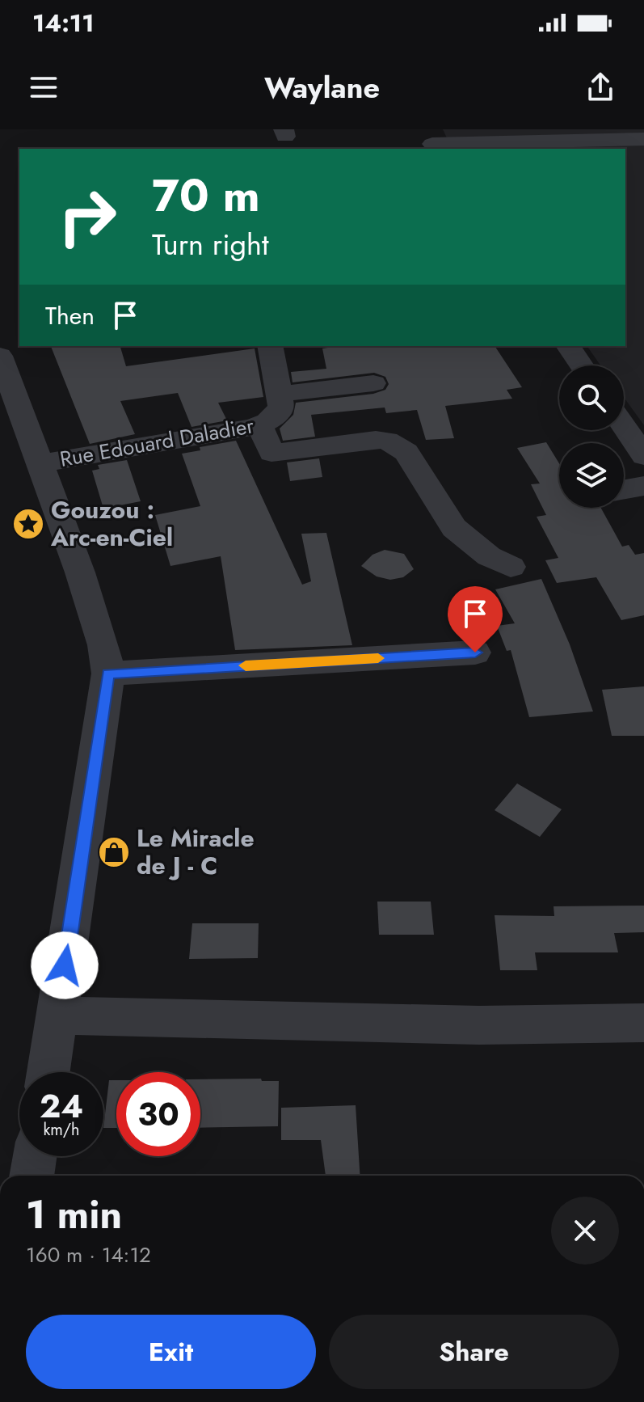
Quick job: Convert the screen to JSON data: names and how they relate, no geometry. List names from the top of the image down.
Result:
{
  "streets": {
    "street": ["Rue Edouard Daladier"]
  },
  "places": {
    "place": ["Gouzou : Arc-en-Ciel"],
    "shop": ["Le Miracle de J - C"]
  },
  "page": {
    "status": "14:11",
    "header": "Waylane",
    "turn": ["70 m", "Turn right"],
    "then": "Then",
    "speed": "24 km/h",
    "limit": "30",
    "heading": ["1 min", "160 m · 14:12"],
    "buttons": ["Exit", "Share"]
  }
}
